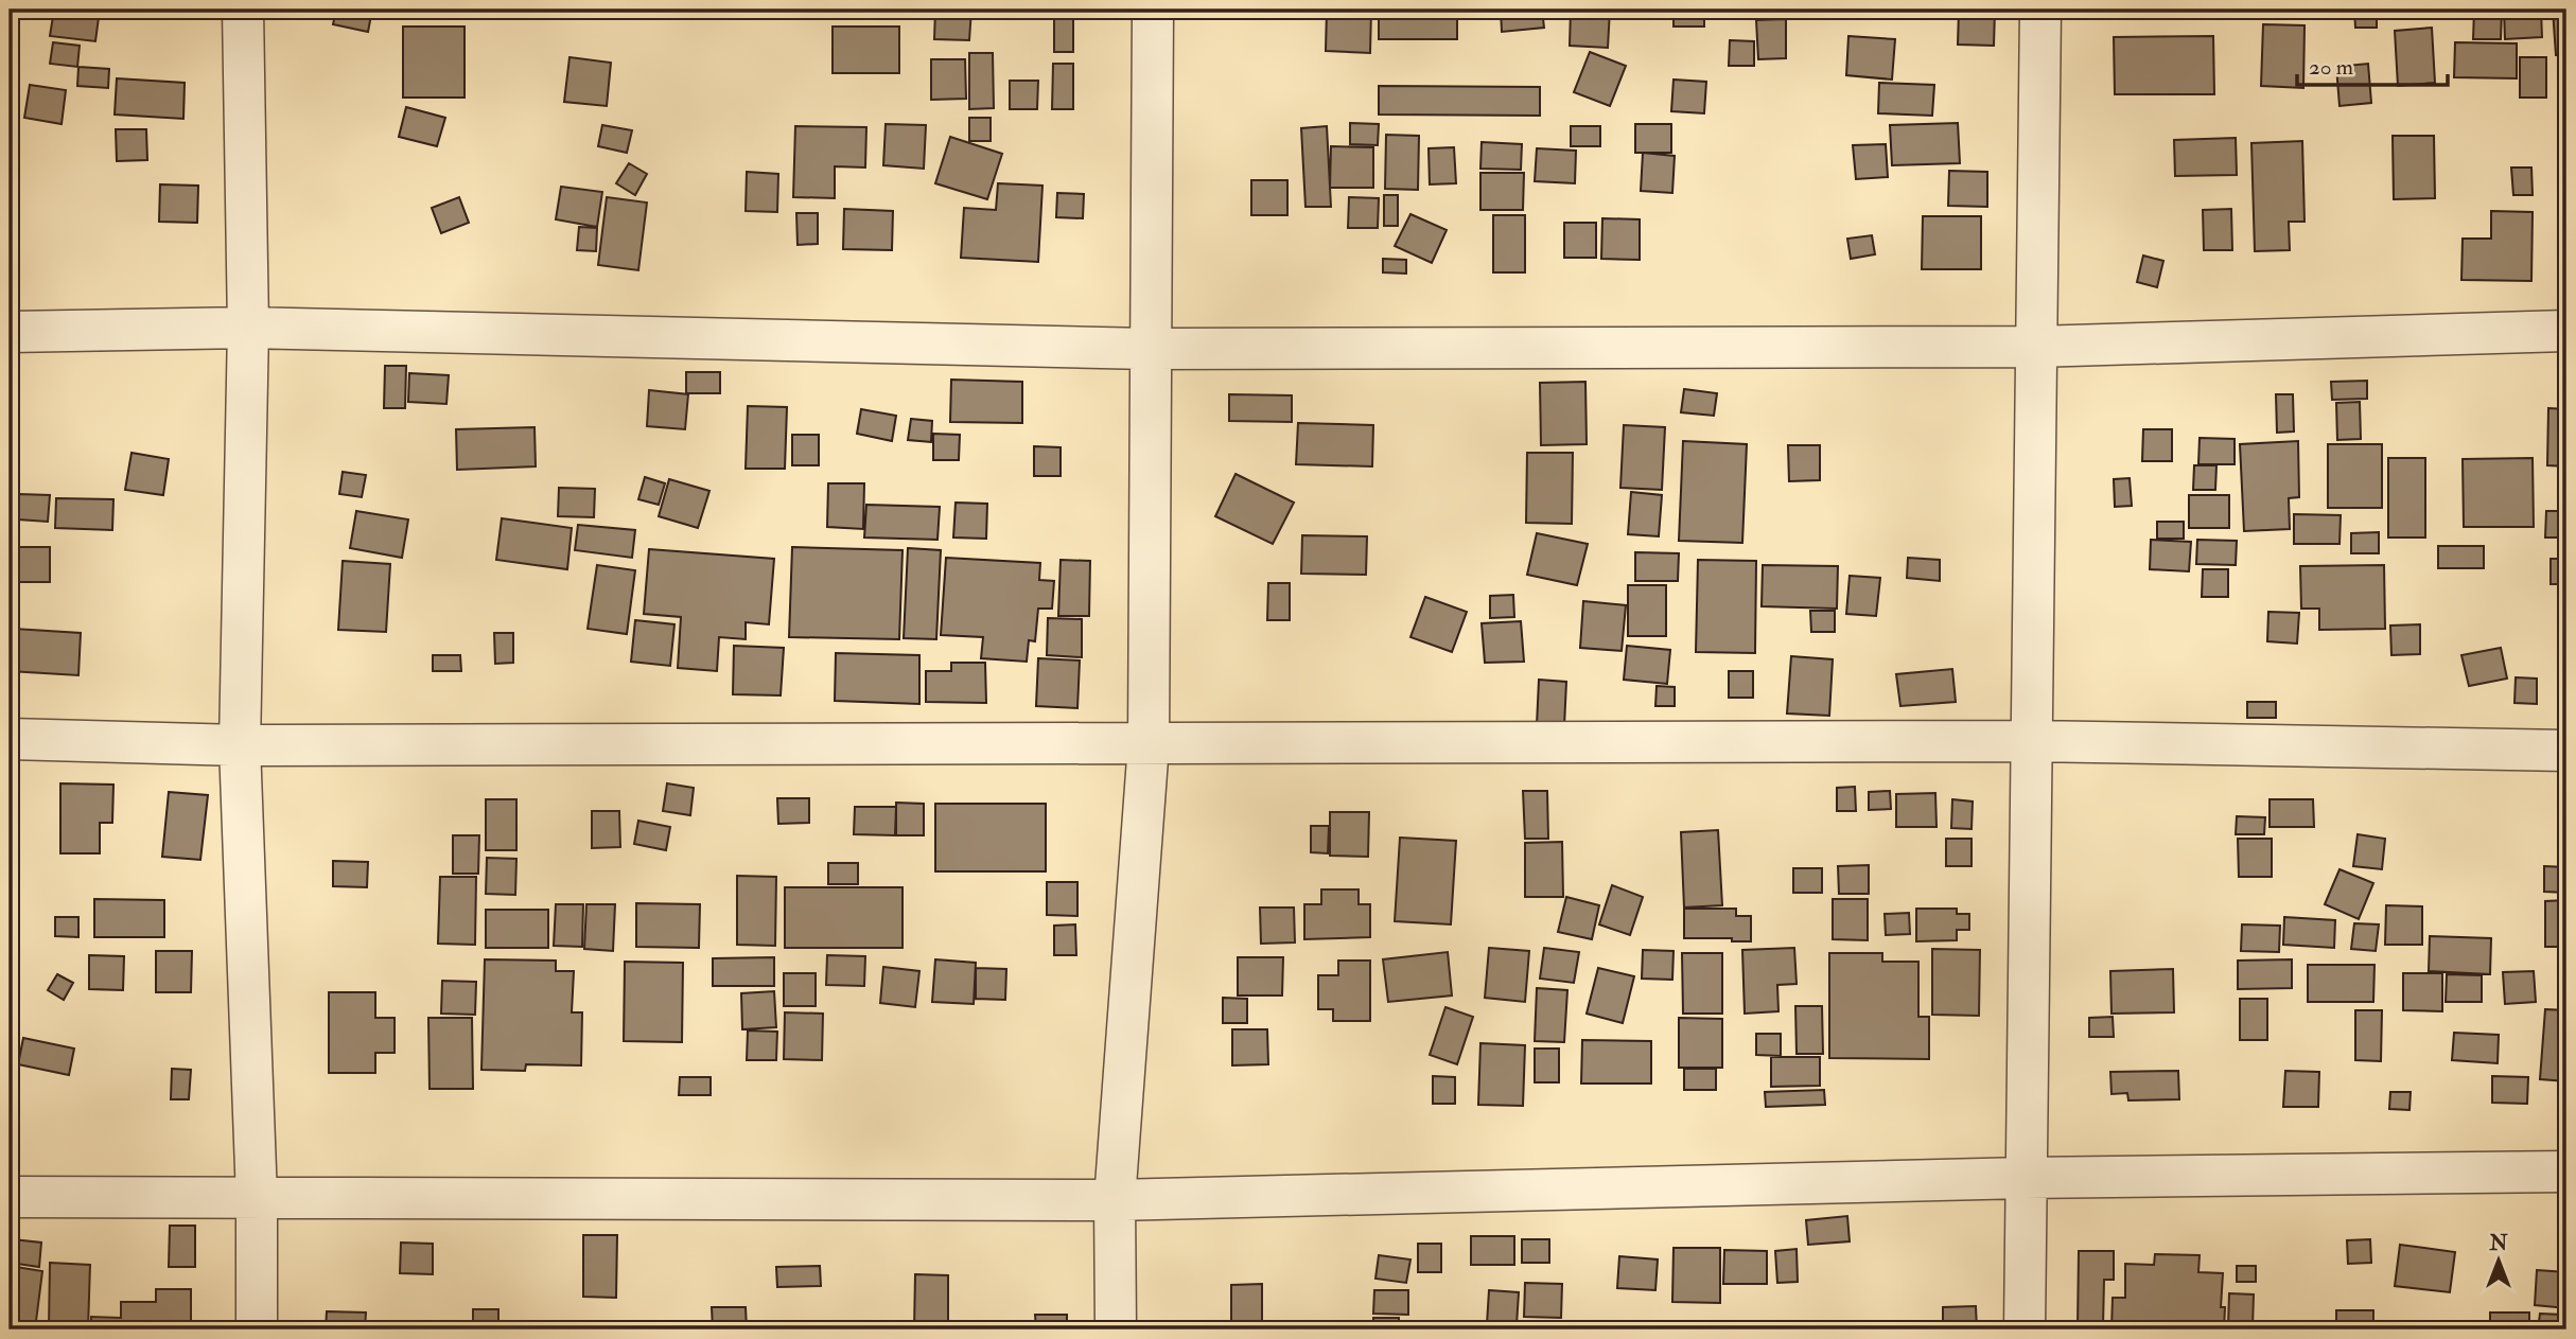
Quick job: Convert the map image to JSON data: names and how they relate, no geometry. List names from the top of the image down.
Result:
{
  "scale_bar": "20 m",
  "north": "top"
}
